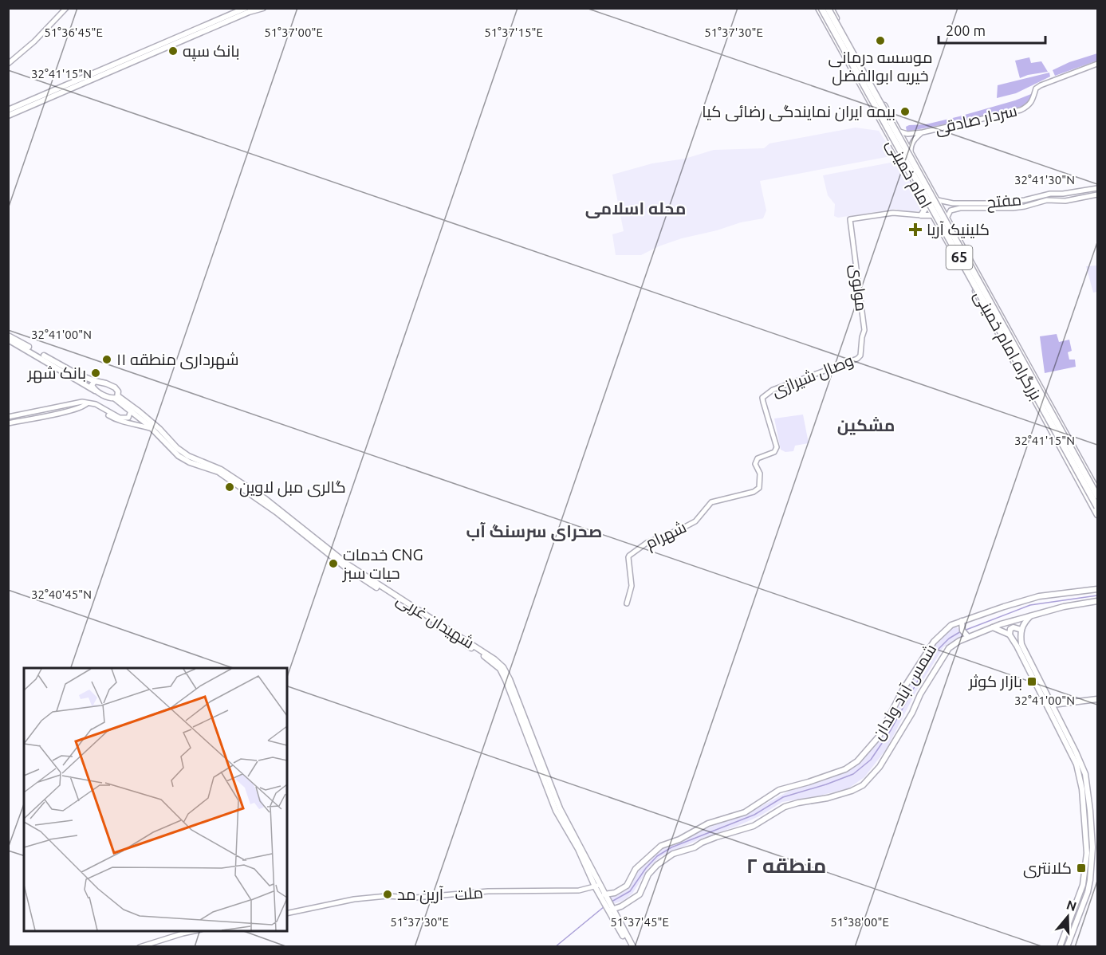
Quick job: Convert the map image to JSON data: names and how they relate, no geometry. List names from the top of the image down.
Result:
{
  "streets": {
    "highway": ["65", "بزرگراه امام خمینی"],
    "main road": ["امام خمینی", "شهیدان غربی", "شمس آباد ولدان"],
    "street": [
      "سردار صادقی",
      "مفتح",
      "مولوی",
      "وصال شیرازی",
      "شهرام",
      "ملت"
    ]
  },
  "crossings": [
    ["سردار صادقی", "امام خمینی"],
    ["امام خمینی", "مفتح"],
    ["امام خمینی", "بزرگراه امام خمینی"],
    ["مولوی", "وصال شیرازی"],
    ["وصال شیرازی", "شهرام"],
    ["شهیدان غربی", "شمس آباد ولدان"],
    ["شهیدان غربی", "ملت"]
  ],
  "districts": [
    "محله اسلامی",
    "مشکین",
    "صحرای سرسنگ آب",
    "منطقه ۲"
  ],
  "places": {
    "other": [
      "موسسه درمانی خیریه ابوالفضل",
      "بانک سپه",
      "بیمه ایران نمایندگی رضائی کيا",
      "شهرداری منطقه ۱۱",
      "بانک شهر",
      "گالری مبل لاوین",
      "خدمات CNG حیات سبز",
      "آرین مد"
    ],
    "health": ["کلینیک آریا"],
    "transit": ["بازار کوثر", "کلانتری"]
  },
  "scale_bar": "200 m",
  "north": "top",
  "coordinates": [
    "51°36'45\"E",
    "51°37'00\"E",
    "51°37'15\"E",
    "51°37'30\"E",
    "32°41'15\"N",
    "32°41'30\"N",
    "32°41'00\"N",
    "32°40'45\"N",
    "51°37'45\"E",
    "51°38'00\"E"
  ]
}
